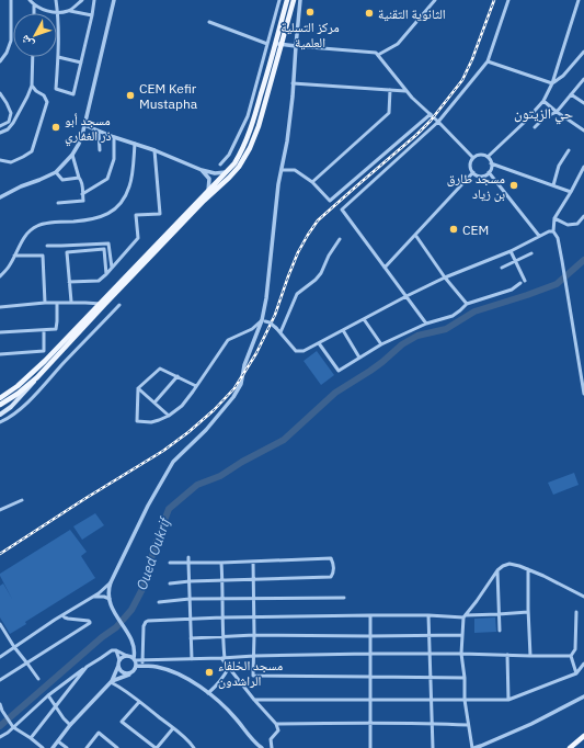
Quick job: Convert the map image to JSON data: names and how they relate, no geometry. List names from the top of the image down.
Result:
{
  "districts": ["حي الزيتون"],
  "water": ["Oued Oukrif"],
  "places": [
    "مركز التسلية العلمية",
    "الثانوية التقنية",
    "CEM Kefir Mustapha",
    "مسجد أبو ذر الغفاري",
    "مسجد طارق بن زياد",
    "CEM",
    "مسجد الخلفاء الراشدون"
  ],
  "north": "bottom left"
}
